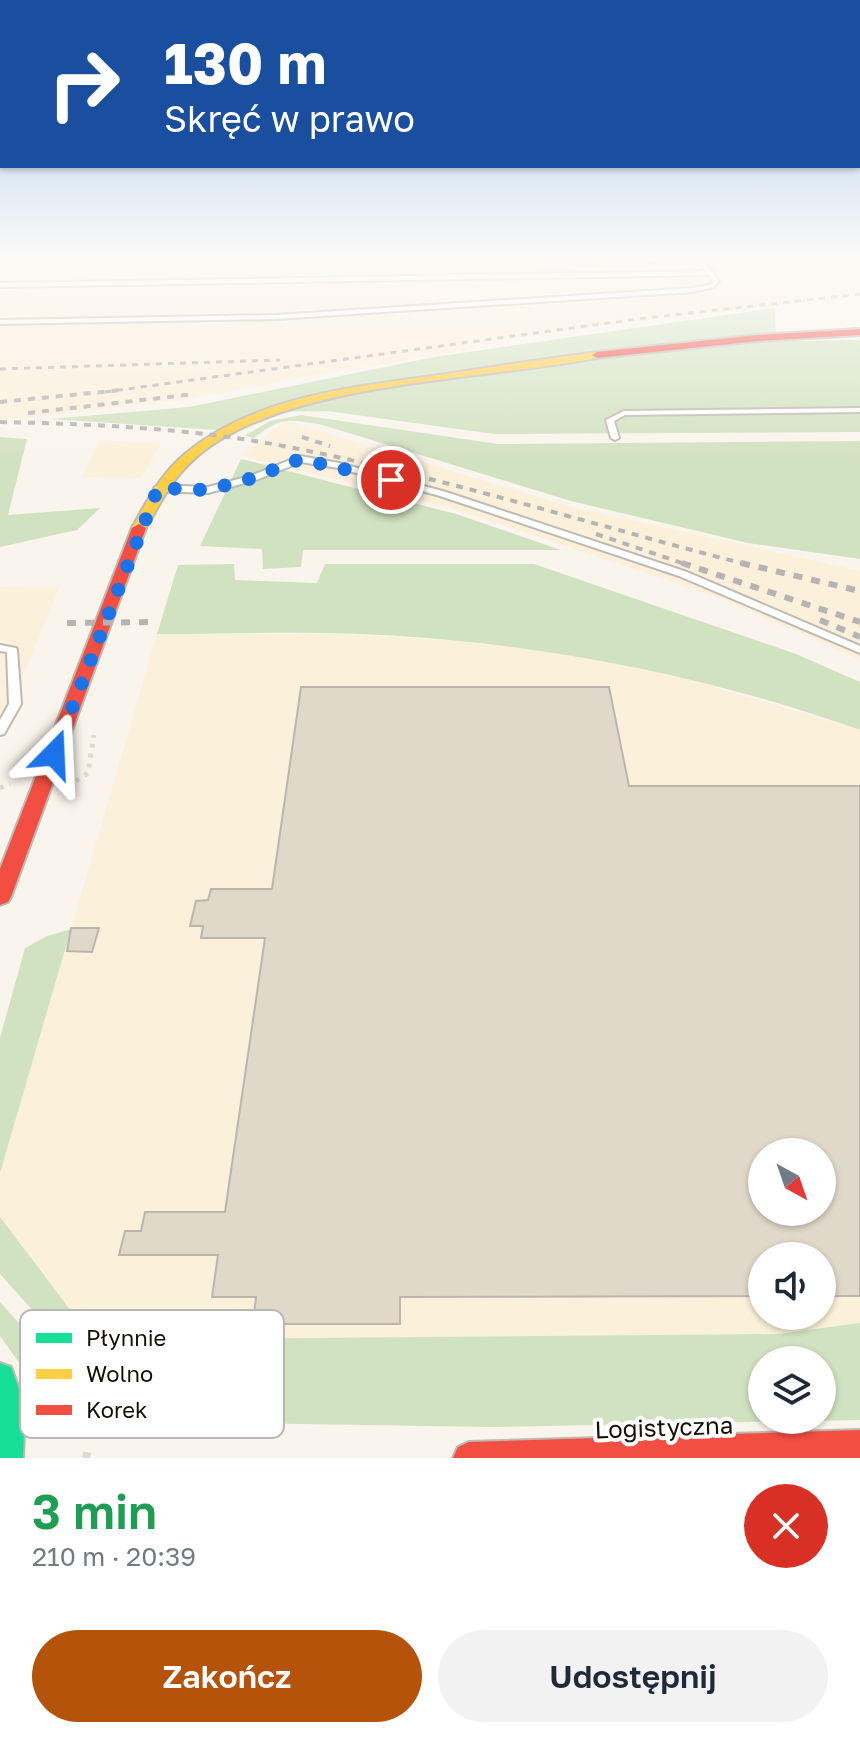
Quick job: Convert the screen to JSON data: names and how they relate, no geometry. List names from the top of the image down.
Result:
{
  "streets": {
    "street": ["Logistyczna"]
  },
  "legend": ["Płynnie", "Wolno", "Korek"],
  "north": "bottom right",
  "page": {
    "turn": ["130 m", "Skręć w prawo"],
    "heading": ["3 min", "210 m · 20:39"],
    "buttons": ["Zakończ", "Udostępnij"]
  }
}
